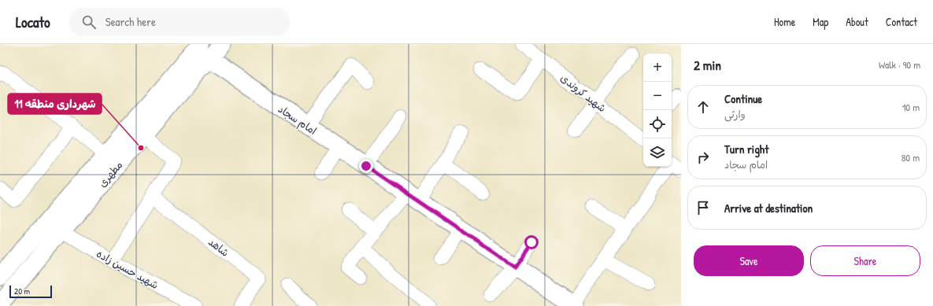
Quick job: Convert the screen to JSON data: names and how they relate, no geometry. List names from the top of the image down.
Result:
{
  "streets": {
    "main road": ["امام سجاد", "مطهری"],
    "street": ["شهید کروندی", "شاهد", "شهید حسین زاده"]
  },
  "crossings": [
    ["امام سجاد", "مطهری"],
    ["مطهری", "شهید حسین زاده"]
  ],
  "places": ["شهرداری منطقه 11"],
  "scale_bar": "20 m",
  "page": {
    "header": "Locato",
    "search": "Search here",
    "nav": [
      "Home",
      "Map",
      "About",
      "Contact"
    ],
    "heading": ["2 min", "Walk · 90 m"],
    "map_buttons": ["+", "−"],
    "list": [
      ["Continue", "وارثی", "10 m"],
      ["Turn right", "امام سجاد", "80 m"],
      "Arrive at destination"
    ],
    "buttons": ["Save", "Share"],
    "scale": "20 m"
  }
}
